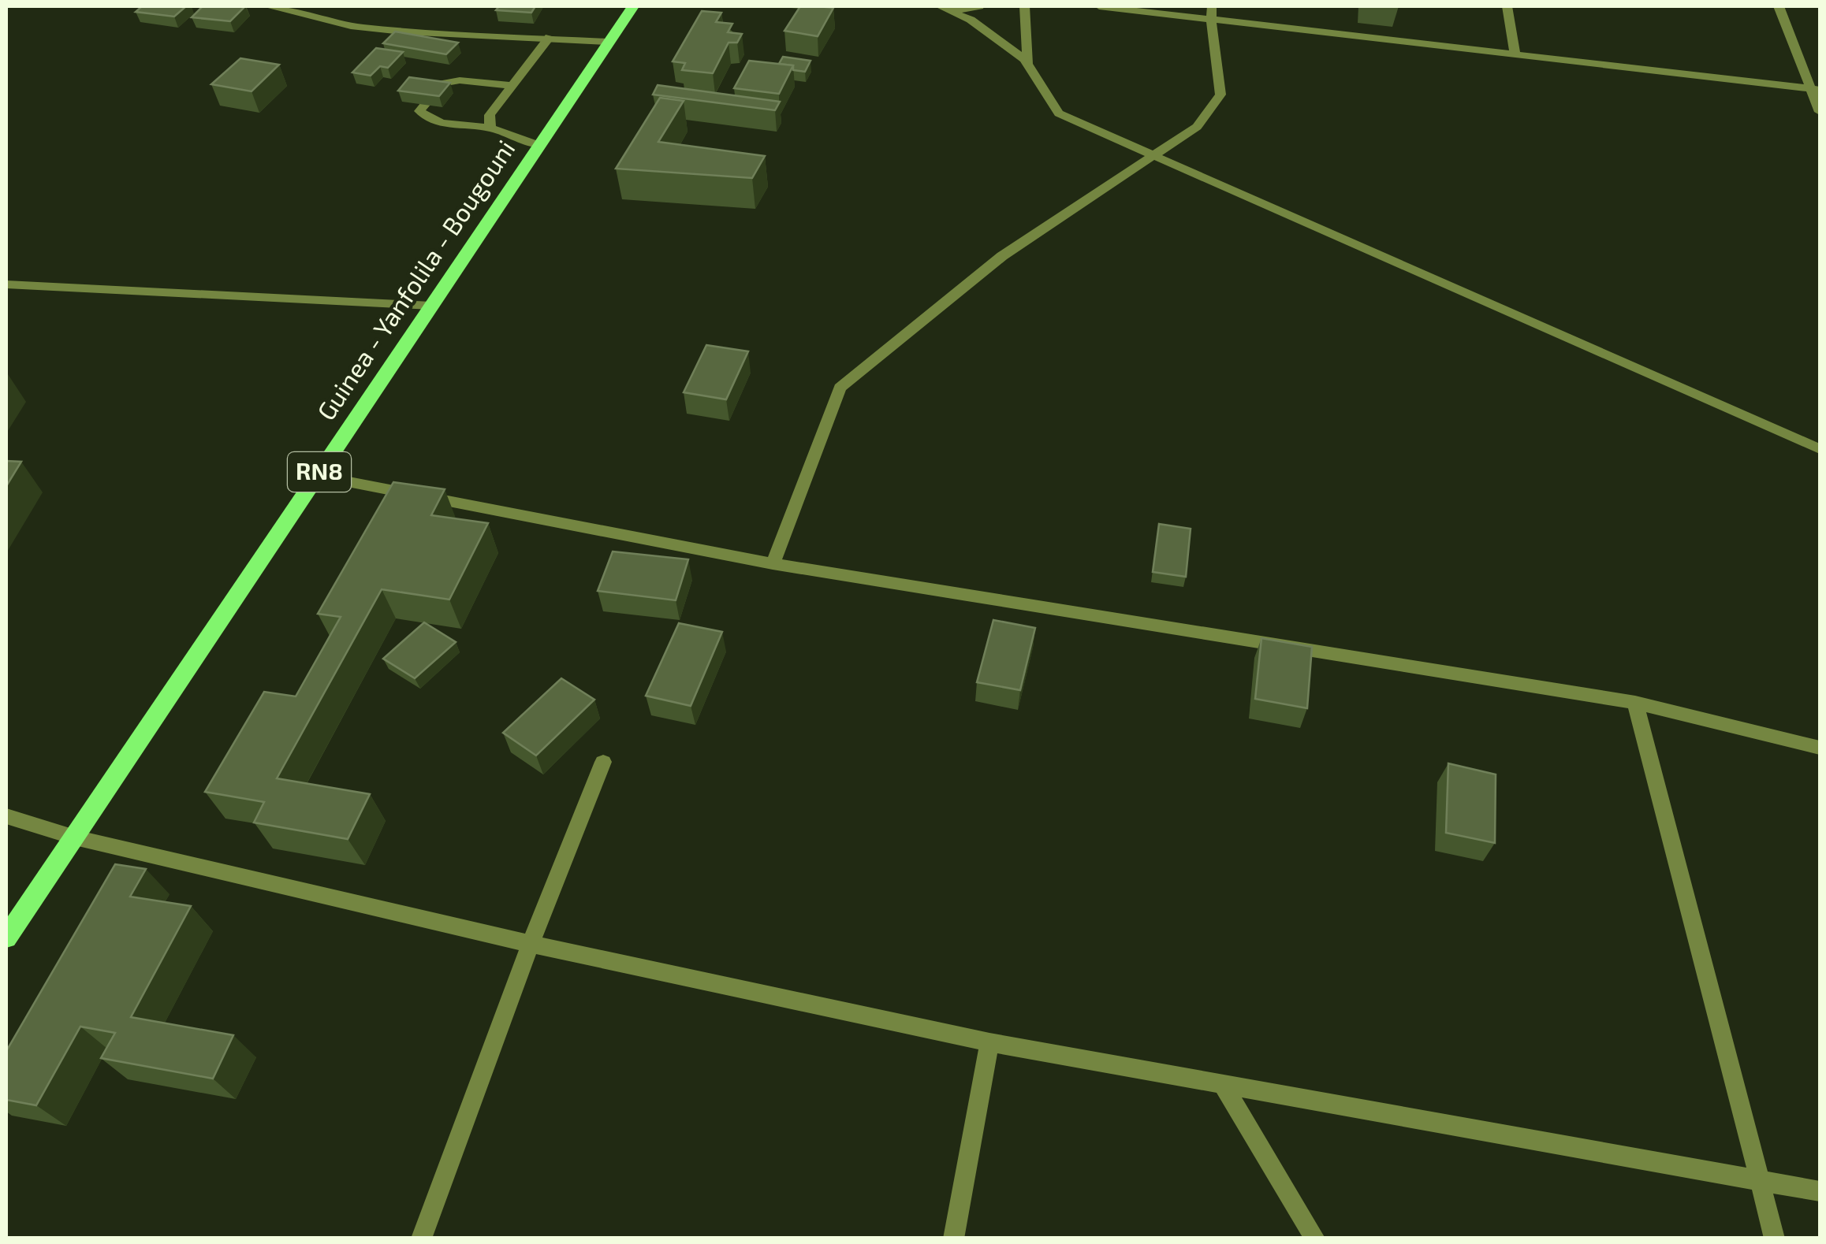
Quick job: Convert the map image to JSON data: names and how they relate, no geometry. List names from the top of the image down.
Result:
{
  "streets": {
    "main road": ["Guinea - Yanfolila - Bougouni", "RN8"]
  }
}
